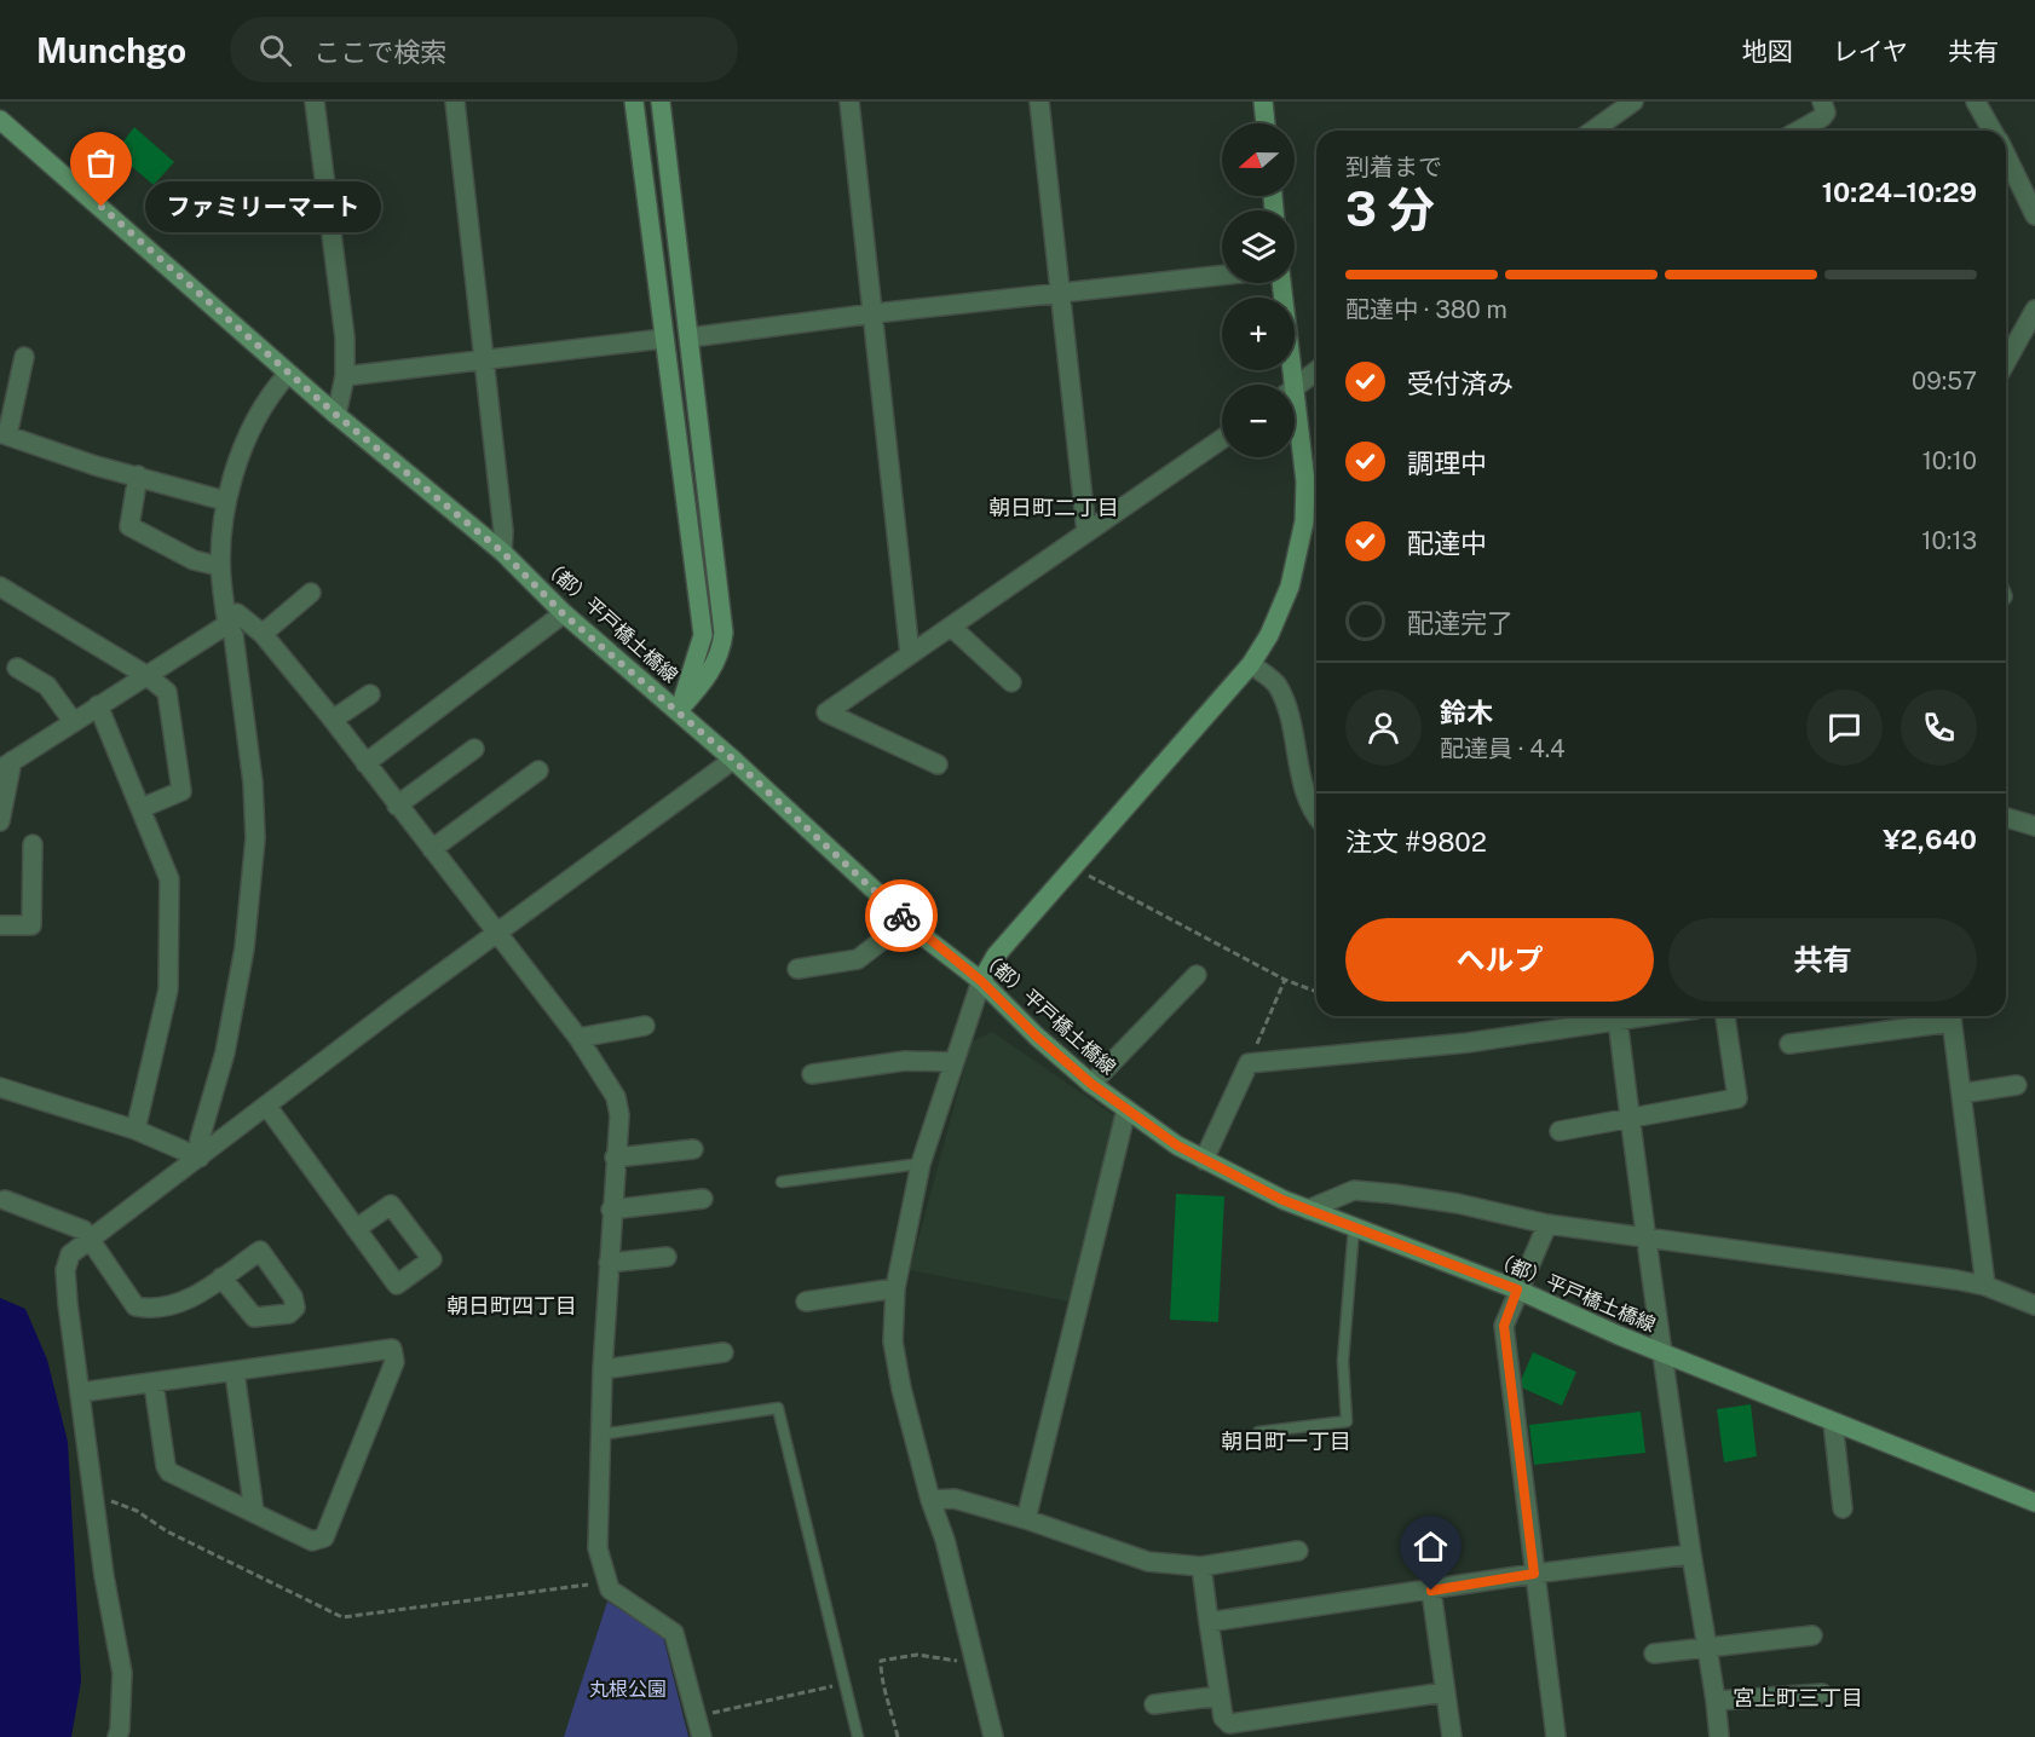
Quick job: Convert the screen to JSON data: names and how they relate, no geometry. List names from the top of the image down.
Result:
{
  "streets": {
    "street": ["（都）平戸橋土橋線"]
  },
  "districts": [
    "朝日町二丁目",
    "朝日町四丁目",
    "朝日町一丁目",
    "宮上町三丁目"
  ],
  "parks": ["丸根公園"],
  "places": ["ファミリーマート"],
  "north": "left",
  "page": {
    "header": "Munchgo",
    "search": "ここで検索",
    "nav": ["地図", "レイヤ", "共有"],
    "map_buttons": ["+", "−"],
    "heading": ["3 分", "到着まで", "10:24–10:29"],
    "panel": [
      "鈴木",
      "配達員 · 4.4",
      "注文 #9802",
      "¥2,640"
    ],
    "bubble": "ファミリーマート",
    "bar": "配達中 · 380 m",
    "list": [
      ["受付済み", "09:57"],
      ["調理中", "10:10"],
      ["配達中", "10:13"],
      "配達完了"
    ],
    "buttons": ["ヘルプ", "共有"]
  }
}
